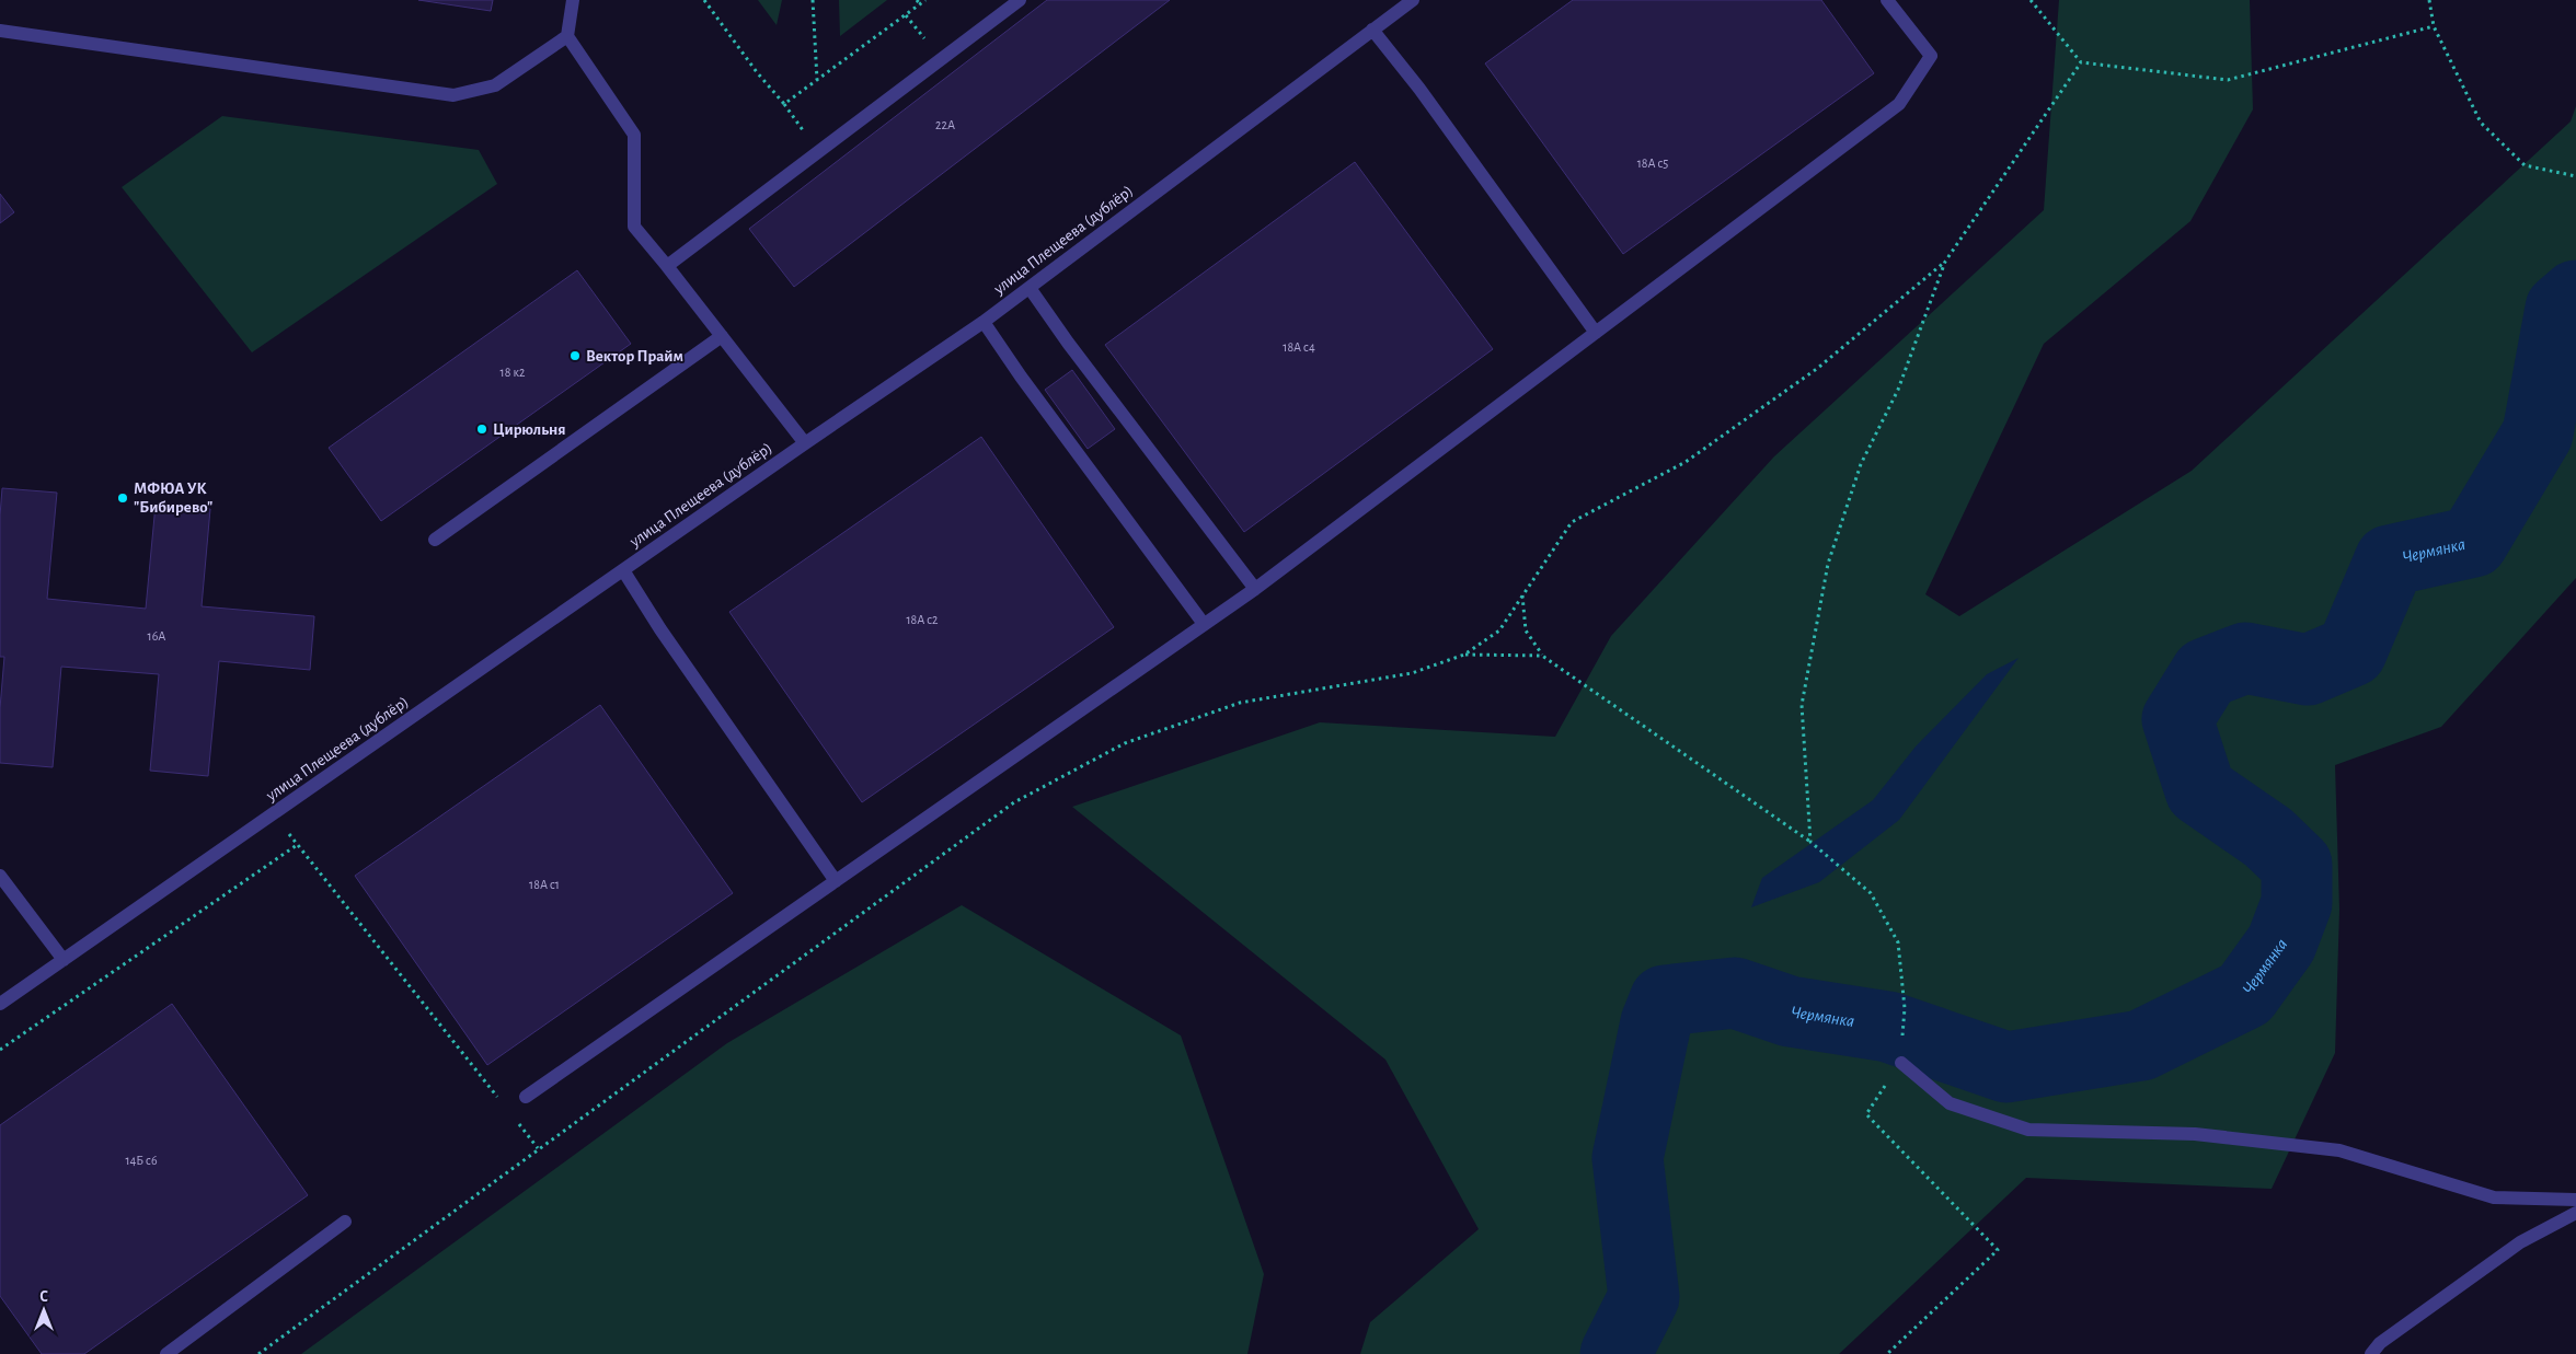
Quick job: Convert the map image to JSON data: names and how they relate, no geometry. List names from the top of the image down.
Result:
{
  "streets": {
    "street": ["улица Плещеева (дублёр)"]
  },
  "water": ["Чермянка"],
  "places": ["Вектор Прайм", "Цирюльня", "МФЮА УК \"Бибирево\""],
  "house_numbers": [
    "22А",
    "18А с5",
    "18А с4",
    "18 к2",
    "18А с2",
    "16А",
    "18А с1",
    "14Б с6"
  ],
  "north": "top"
}
